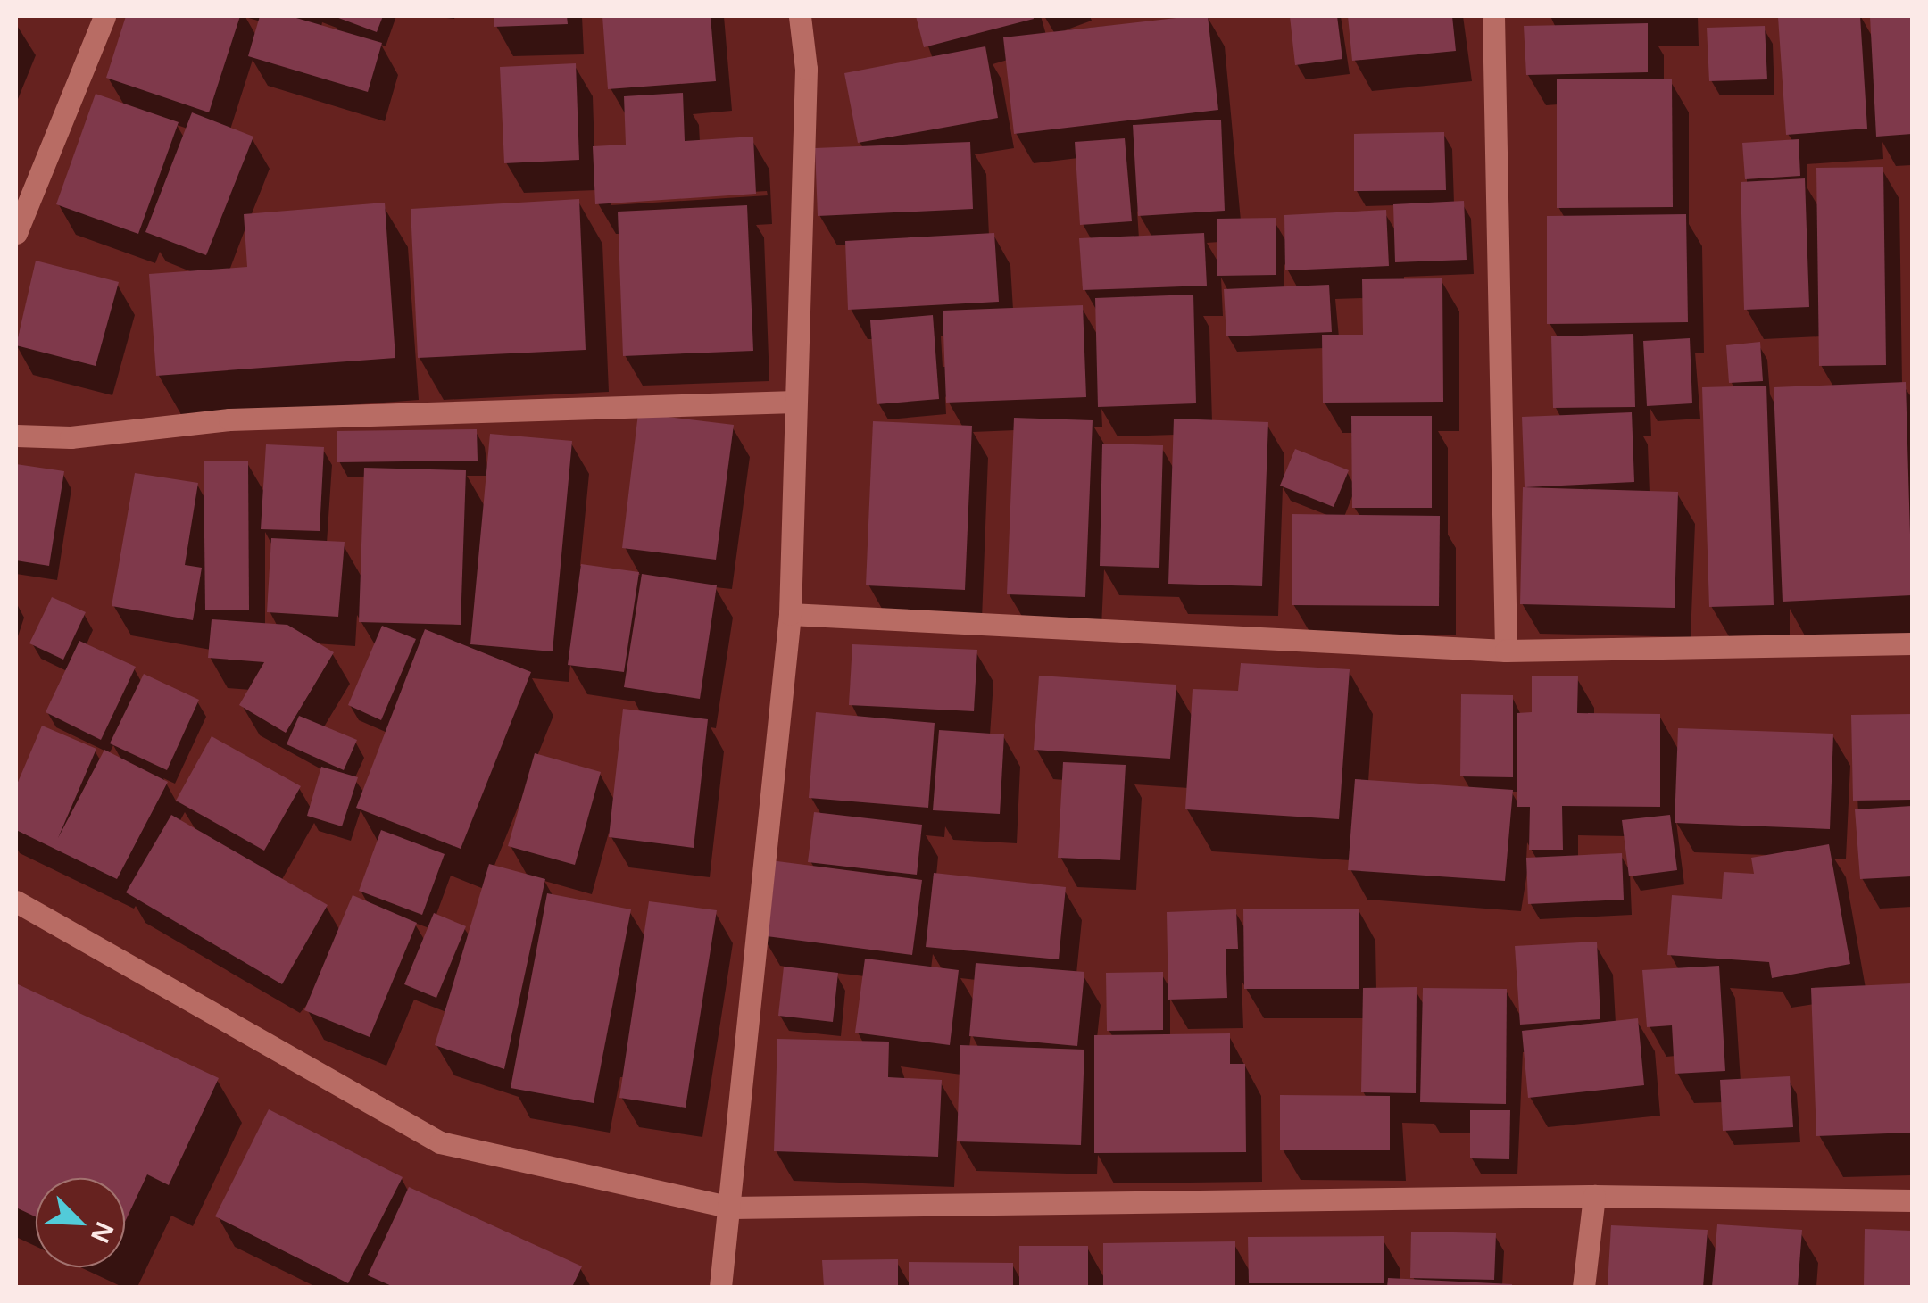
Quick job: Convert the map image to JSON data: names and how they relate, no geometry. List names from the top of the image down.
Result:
{
  "north": "bottom right"
}
